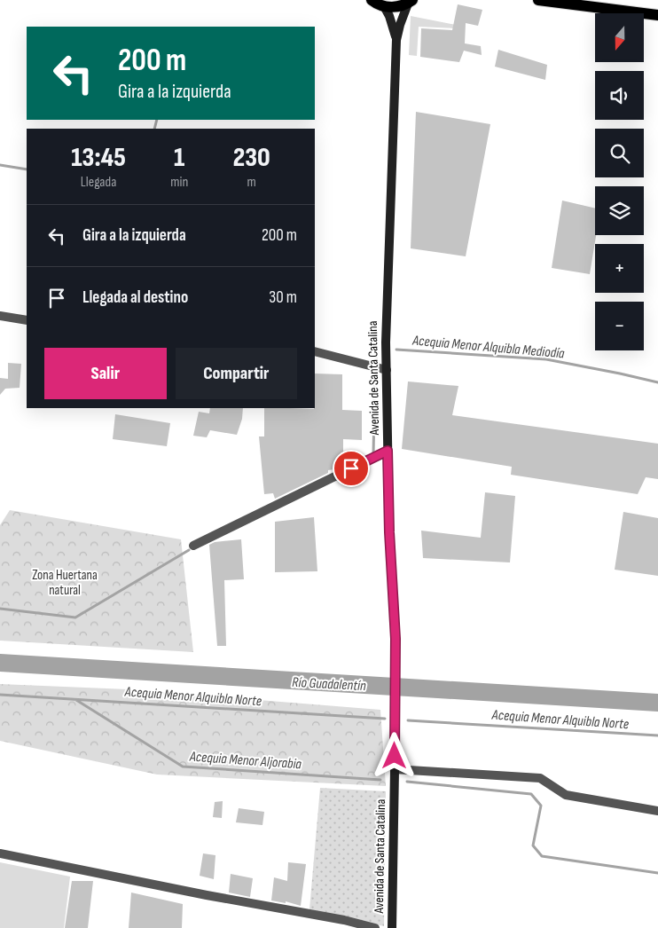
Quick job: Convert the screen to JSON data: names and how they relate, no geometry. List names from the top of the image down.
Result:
{
  "streets": {
    "main road": ["Avenida de Santa Catalina"]
  },
  "water": [
    "Acequia Menor Alquibla Mediodía",
    "Río Guadalentín",
    "Acequia Menor Alquibla Norte",
    "Acequia Menor Aljorabia"
  ],
  "parks": ["Zona Huertana natural"],
  "north": "bottom",
  "page": {
    "map_buttons": ["+", "−"],
    "turn": ["200 m", "Gira a la izquierda"],
    "eta": [
      "13:45",
      "Llegada",
      "1",
      "min",
      "230",
      "m"
    ],
    "list": [
      {
        "name": "Gira a la izquierda",
        "value": "200 m"
      },
      {
        "name": "Llegada al destino",
        "value": "30 m"
      }
    ],
    "buttons": ["Salir", "Compartir"]
  }
}
